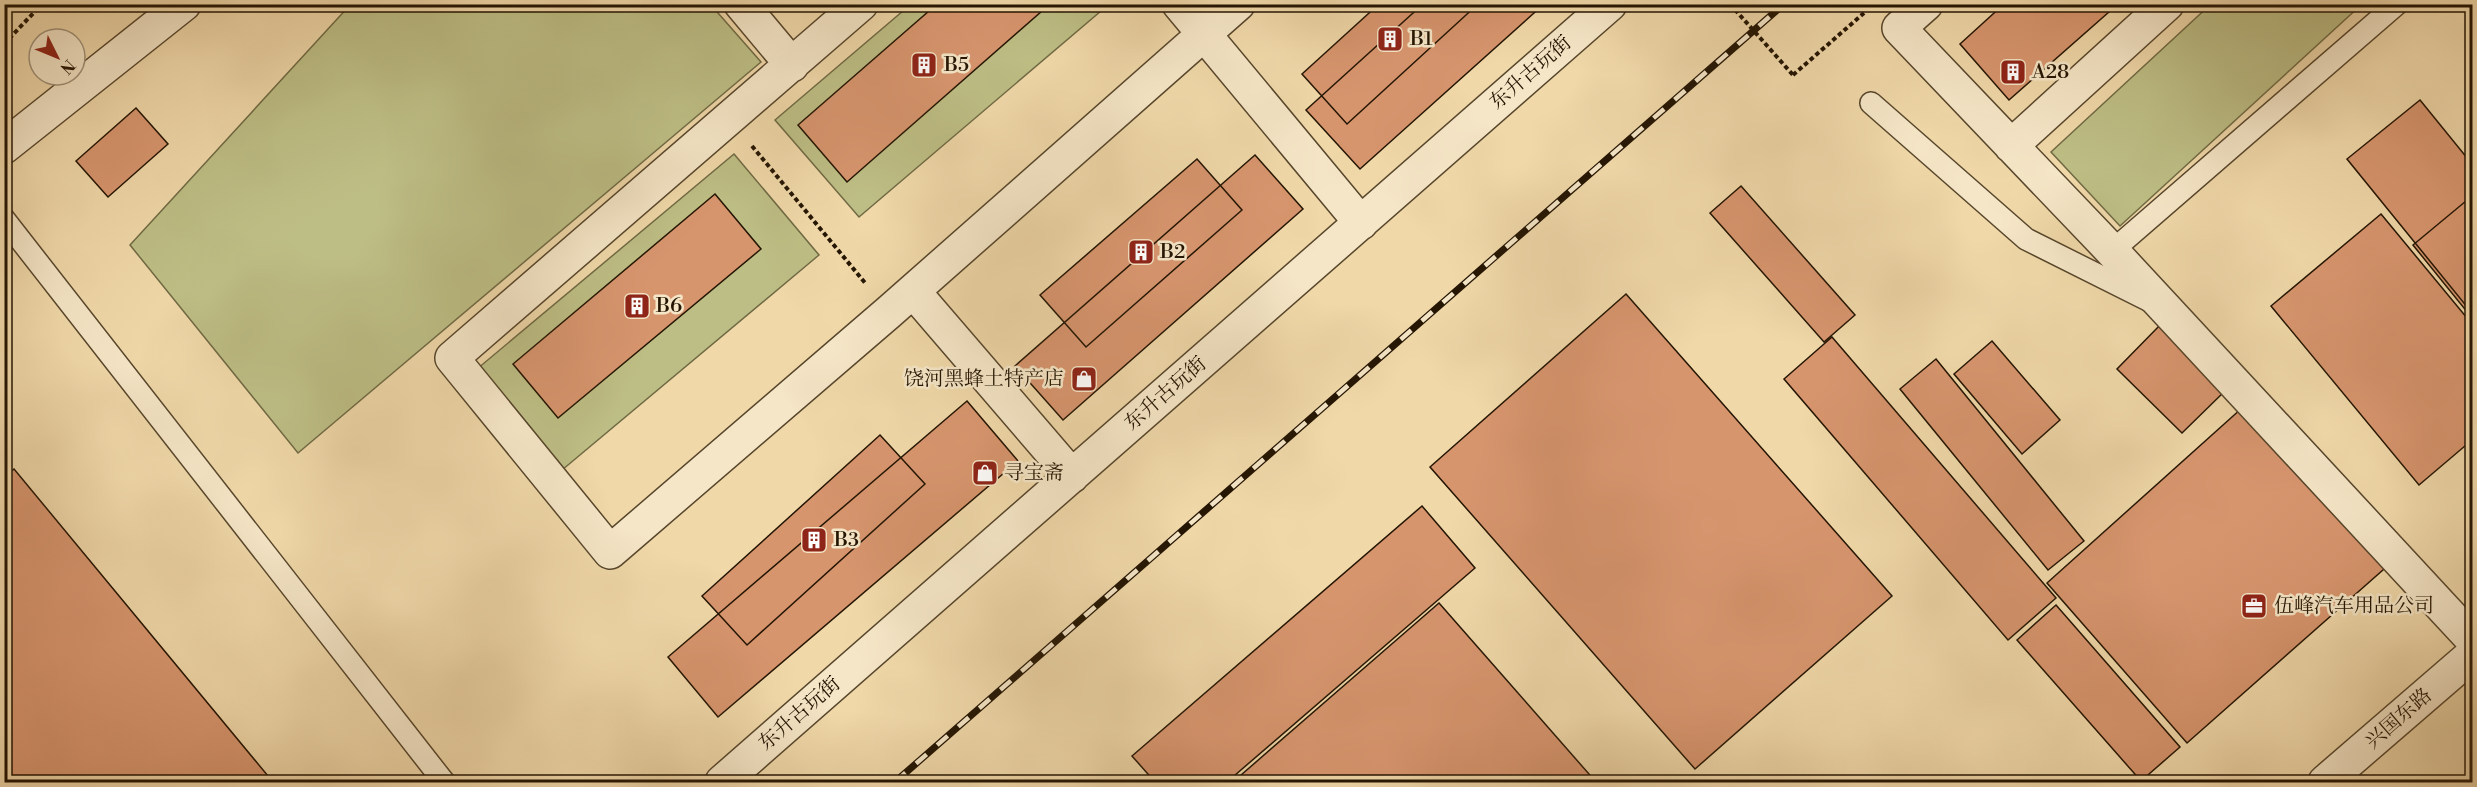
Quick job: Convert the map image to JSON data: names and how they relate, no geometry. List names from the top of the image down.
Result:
{
  "streets": {
    "street": ["东升古玩街", "兴国东路"]
  },
  "places": {
    "building": [
      "B1",
      "B5",
      "A28",
      "B2",
      "B6",
      "B3"
    ],
    "shop": ["饶河黑蜂土特产店", "寻宝斋"],
    "office": ["伍峰汽车用品公司"]
  },
  "north": "bottom right"
}
